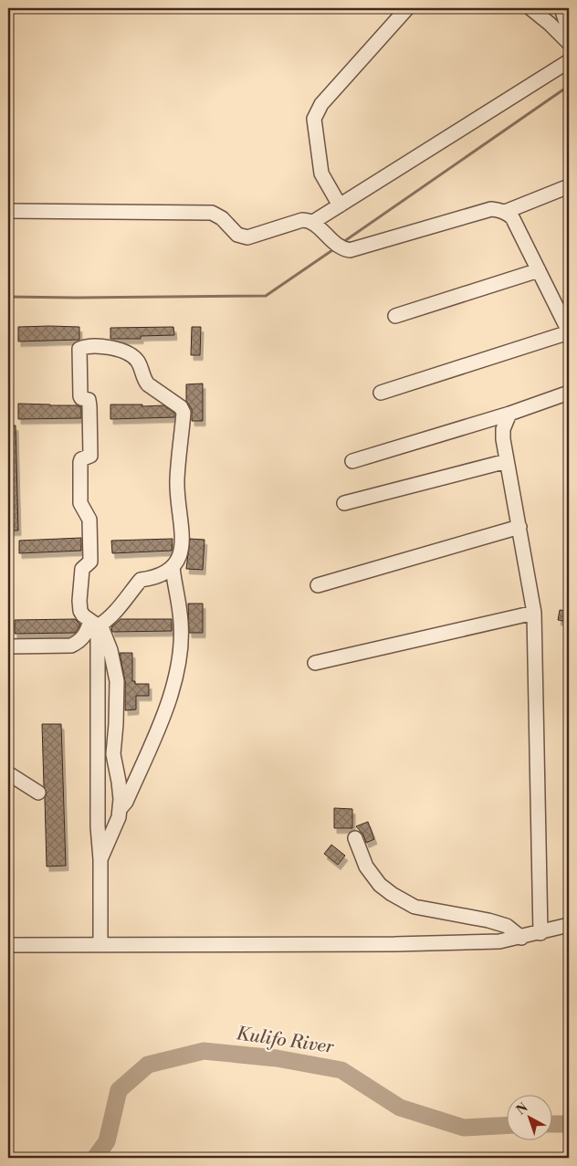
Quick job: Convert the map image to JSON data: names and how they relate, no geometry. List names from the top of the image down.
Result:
{
  "water": ["Kulifo River"],
  "north": "top left"
}
